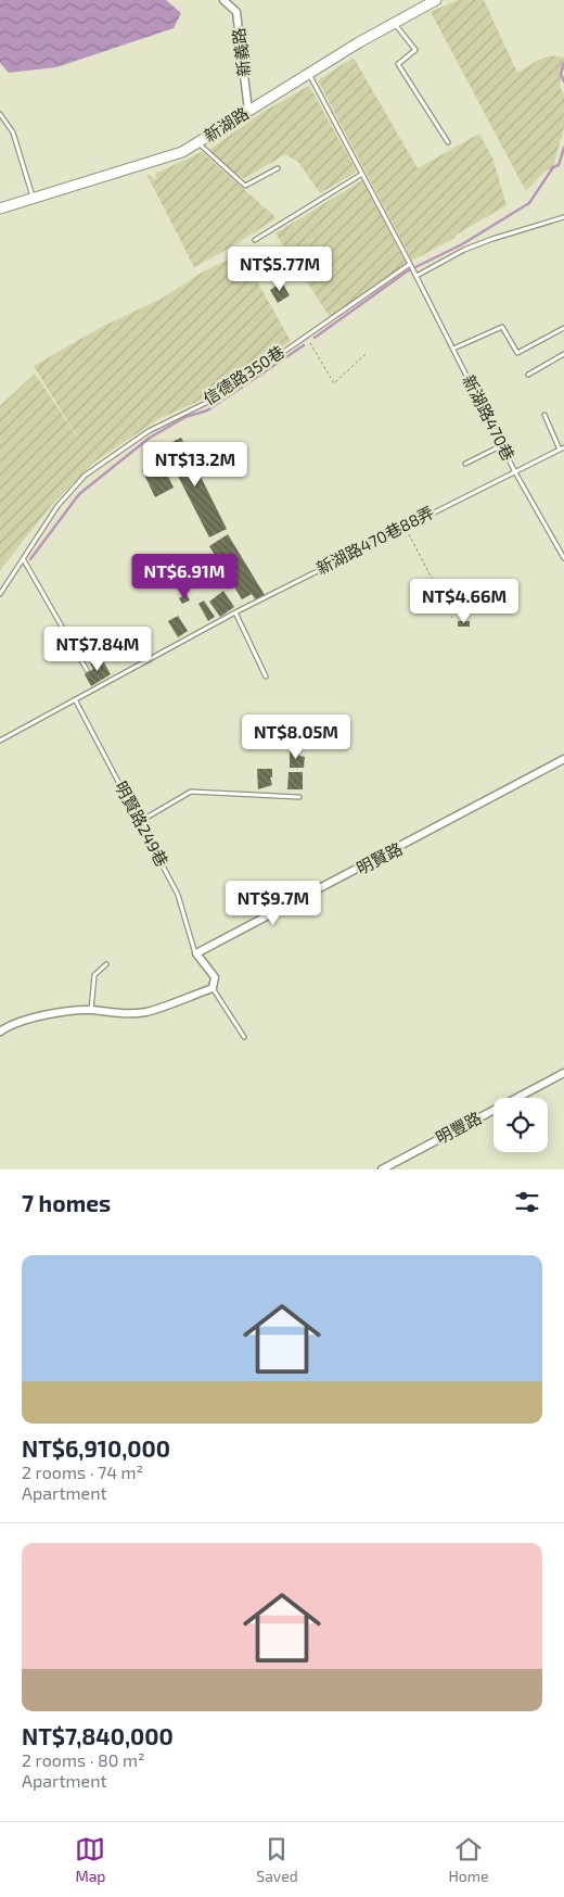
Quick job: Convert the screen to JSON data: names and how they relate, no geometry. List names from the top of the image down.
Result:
{
  "streets": {
    "street": [
      "新義路",
      "新湖路",
      "明賢路",
      "明豐路"
    ],
    "lane": [
      "信德路350巷",
      "新湖路470巷",
      "新湖路470巷88弄",
      "明賢路249巷"
    ]
  },
  "crossings": [
    ["新義路", "新湖路"],
    ["信德路350巷", "新湖路470巷"],
    ["新湖路470巷", "新湖路470巷88弄"],
    ["新湖路470巷88弄", "明賢路249巷"],
    ["明賢路249巷", "明賢路"]
  ],
  "page": {
    "price": [
      "NT$5.77M",
      "NT$13.2M",
      "NT$6.91M",
      "NT$4.66M",
      "NT$7.84M",
      "NT$8.05M",
      "NT$9.7M"
    ],
    "heading": "7 homes",
    "list": [
      {
        "name": "NT$6,910,000",
        "note": "2 rooms · 74 m² · Apartment"
      },
      {
        "name": "NT$7,840,000",
        "note": "2 rooms · 80 m² · Apartment"
      }
    ],
    "tabs": ["Map", "Saved", "Home"]
  }
}
